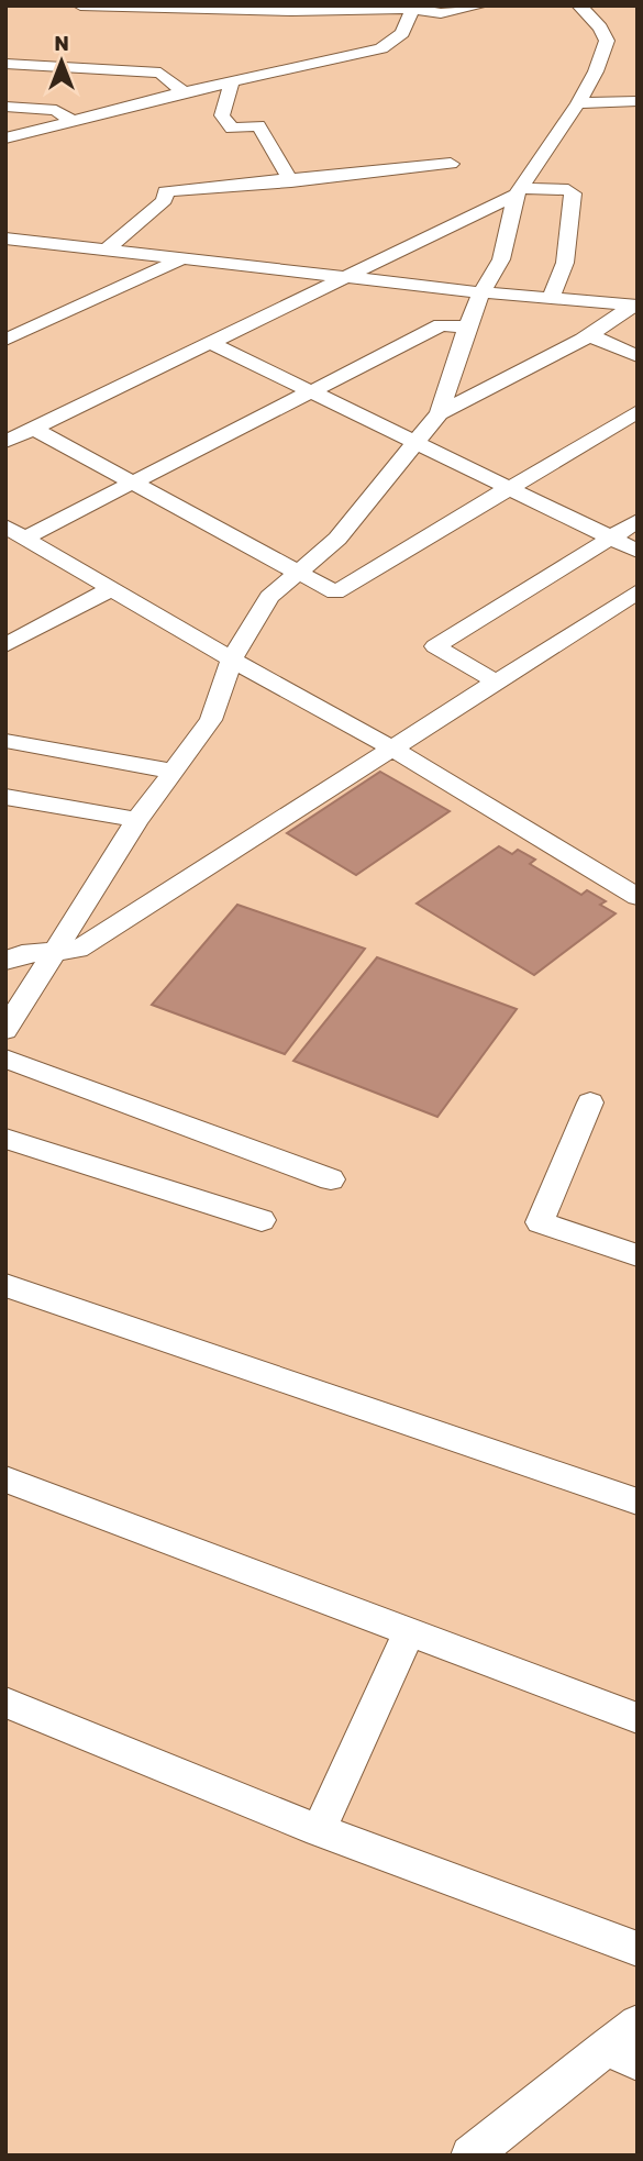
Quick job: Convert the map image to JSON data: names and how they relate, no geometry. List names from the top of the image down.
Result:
{
  "north": "top"
}
